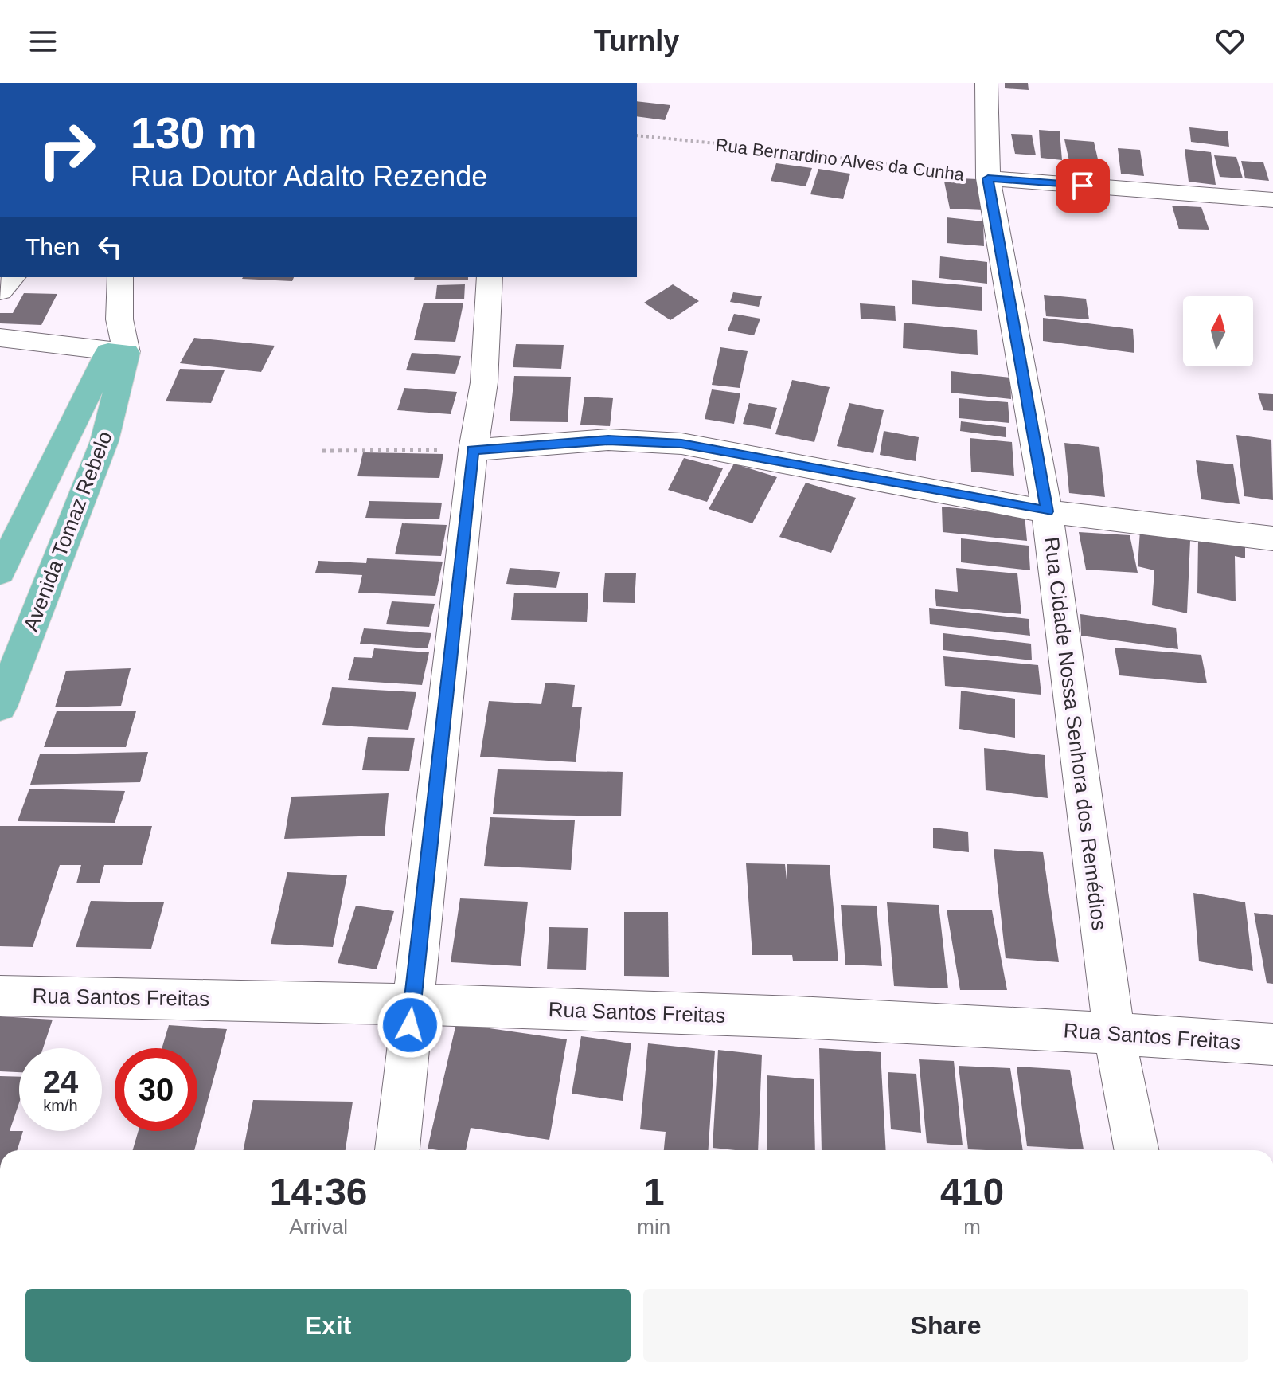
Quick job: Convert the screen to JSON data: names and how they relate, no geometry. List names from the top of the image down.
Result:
{
  "streets": {
    "main road": ["Avenida Tomaz Rebelo"],
    "street": ["Rua Bernardino Alves da Cunha", "Rua Cidade Nossa Senhora dos Remédios", "Rua Santos Freitas"]
  },
  "crossings": [
    ["Rua Bernardino Alves da Cunha", "Rua Cidade Nossa Senhora dos Remédios"],
    ["Rua Cidade Nossa Senhora dos Remédios", "Rua Santos Freitas"]
  ],
  "north": "top",
  "page": {
    "header": "Turnly",
    "turn": ["130 m", "Rua Doutor Adalto Rezende"],
    "then": "Then",
    "speed": "24 km/h",
    "limit": "30",
    "eta": [
      "14:36",
      "Arrival",
      "1",
      "min",
      "410",
      "m"
    ],
    "buttons": ["Exit", "Share"]
  }
}
